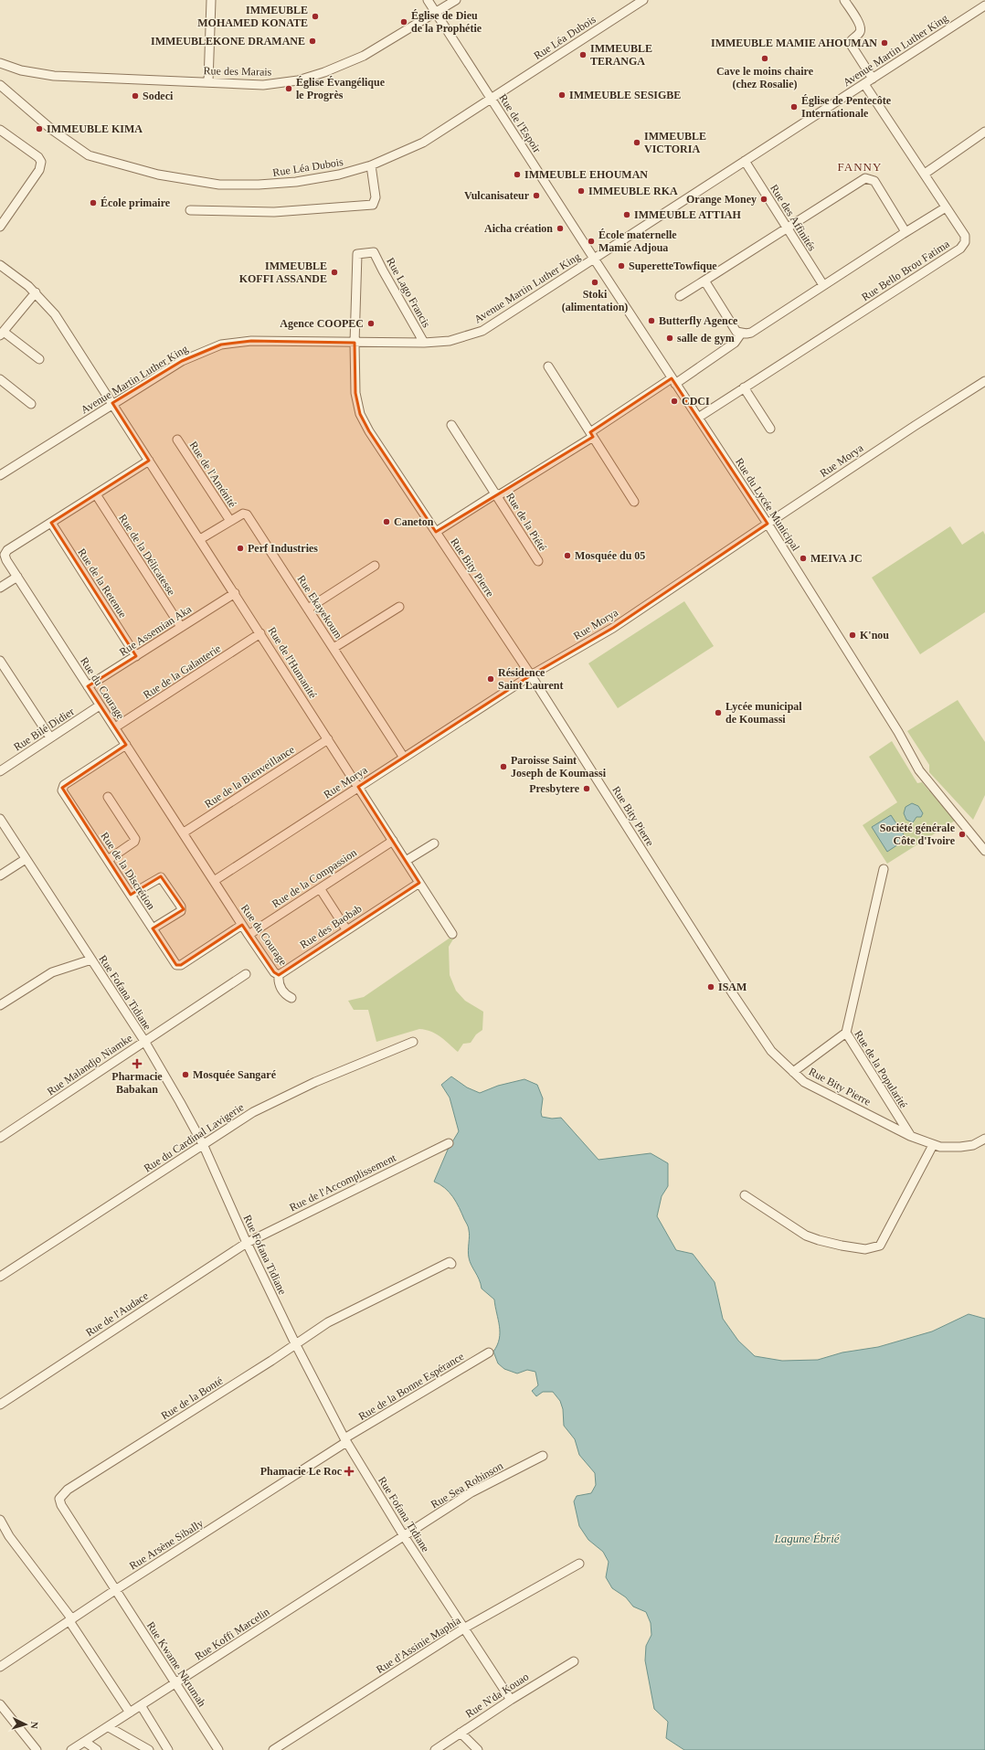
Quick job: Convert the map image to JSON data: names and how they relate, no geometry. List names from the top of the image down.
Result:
{
  "streets": {
    "street": [
      "Rue Léa Dubois",
      "Avenue Martin Luther King",
      "Rue des Marais",
      "Rue de l'Espoir",
      "Rue des Affinités",
      "Rue Bello Brou Fatima",
      "Rue Lago Francis",
      "Rue Morya",
      "Rue de l'Aménité",
      "Rue du Lycée Municipal",
      "Rue de la Piété",
      "Rue de la Délicatesse",
      "Rue Bity Pierre",
      "Rue de la Retenue",
      "Rue Ekayekoum",
      "Rue Assemian Aka",
      "Rue de l'Humanité",
      "Rue de la Galanterie",
      "Rue du Courage",
      "Rue Bilé Didier",
      "Rue de la Bienveillance",
      "Rue de la Discrétion",
      "Rue de la Compassion",
      "Rue des Baobab",
      "Rue Fofana Tidiane",
      "Rue Malandjo Niamke",
      "Rue de la Popularité",
      "Rue du Cardinal Lavigerie",
      "Rue de l'Accomplissement",
      "Rue de l'Audace",
      "Rue de la Bonne Espérance",
      "Rue de la Bonté",
      "Rue Sea Robinson",
      "Rue Arsène Sibally",
      "Rue Koffi Marcelin",
      "Rue d'Assinie Maphia",
      "Rue Kwame Nkrumah",
      "Rue N'da Kouao"
    ]
  },
  "crossings": [
    ["Rue Léa Dubois", "Rue de l'Espoir"],
    ["Avenue Martin Luther King", "Rue de l'Espoir"],
    ["Avenue Martin Luther King", "Rue des Affinités"],
    ["Avenue Martin Luther King", "Rue Bello Brou Fatima"],
    ["Avenue Martin Luther King", "Rue Lago Francis"],
    ["Avenue Martin Luther King", "Rue du Lycée Municipal"],
    ["Avenue Martin Luther King", "Rue Bity Pierre"],
    ["Avenue Martin Luther King", "Rue de l'Humanité"],
    ["Rue des Marais", "Rue de l'Espoir"],
    ["Rue de l'Espoir", "Rue du Lycée Municipal"],
    ["Rue Bello Brou Fatima", "Rue du Lycée Municipal"],
    ["Rue Lago Francis", "Rue Bity Pierre"],
    ["Rue Morya", "Rue du Lycée Municipal"],
    ["Rue Morya", "Rue Bity Pierre"],
    ["Rue Morya", "Rue Ekayekoum"],
    ["Rue Morya", "Rue de l'Humanité"],
    ["Rue Morya", "Rue du Courage"],
    ["Rue de l'Aménité", "Rue Ekayekoum"],
    ["Rue de la Délicatesse", "Rue Assemian Aka"],
    ["Rue de la Délicatesse", "Rue du Courage"],
    ["Rue Bity Pierre", "Rue de la Popularité"],
    ["Rue de la Retenue", "Rue Assemian Aka"],
    ["Rue de la Retenue", "Rue du Courage"],
    ["Rue Ekayekoum", "Rue de l'Humanité"],
    ["Rue Assemian Aka", "Rue de l'Humanité"],
    ["Rue Assemian Aka", "Rue du Courage"],
    ["Rue de l'Humanité", "Rue de la Galanterie"],
    ["Rue de l'Humanité", "Rue du Courage"],
    ["Rue de l'Humanité", "Rue de la Bienveillance"],
    ["Rue de l'Humanité", "Rue de la Compassion"],
    ["Rue de l'Humanité", "Rue des Baobab"],
    ["Rue de la Galanterie", "Rue du Courage"],
    ["Rue du Courage", "Rue Bilé Didier"],
    ["Rue du Courage", "Rue de la Bienveillance"],
    ["Rue du Courage", "Rue de la Discrétion"],
    ["Rue du Courage", "Rue de la Compassion"],
    ["Rue du Courage", "Rue des Baobab"],
    ["Rue Fofana Tidiane", "Rue Malandjo Niamke"],
    ["Rue Fofana Tidiane", "Rue du Cardinal Lavigerie"],
    ["Rue Fofana Tidiane", "Rue de l'Accomplissement"],
    ["Rue Fofana Tidiane", "Rue de l'Audace"],
    ["Rue Fofana Tidiane", "Rue de la Bonne Espérance"],
    ["Rue Fofana Tidiane", "Rue de la Bonté"],
    ["Rue Fofana Tidiane", "Rue Sea Robinson"],
    ["Rue Fofana Tidiane", "Rue Arsène Sibally"],
    ["Rue Fofana Tidiane", "Rue Koffi Marcelin"],
    ["Rue Fofana Tidiane", "Rue d'Assinie Maphia"],
    ["Rue Fofana Tidiane", "Rue N'da Kouao"],
    ["Rue de l'Accomplissement", "Rue de l'Audace"],
    ["Rue de la Bonne Espérance", "Rue Arsène Sibally"],
    ["Rue de la Bonté", "Rue Arsène Sibally"],
    ["Rue de la Bonté", "Rue Kwame Nkrumah"],
    ["Rue Sea Robinson", "Rue Koffi Marcelin"],
    ["Rue Arsène Sibally", "Rue Kwame Nkrumah"],
    ["Rue Koffi Marcelin", "Rue Kwame Nkrumah"]
  ],
  "districts": ["FANNY"],
  "water": ["Lagune Ébrié"],
  "places": {
    "other": [
      "IMMEUBLE MOHAMED KONATE",
      "Église de Dieu de la Prophétie",
      "IMMEUBLEKONE DRAMANE",
      "IMMEUBLE MAMIE AHOUMAN",
      "IMMEUBLE TERANGA",
      "Cave le moins chaire (chez Rosalie)",
      "Église Évangélique le Progrès",
      "IMMEUBLE SESIGBE",
      "Sodeci",
      "Église de Pentecôte Internationale",
      "IMMEUBLE KIMA",
      "IMMEUBLE VICTORIA",
      "IMMEUBLE EHOUMAN",
      "IMMEUBLE RKA",
      "Vulcanisateur",
      "Orange Money",
      "École primaire",
      "IMMEUBLE ATTIAH",
      "Aicha création",
      "École maternelle Mamie Adjoua",
      "SuperetteTowfique",
      "IMMEUBLE KOFFI ASSANDE",
      "Stoki (alimentation)",
      "Butterfly Agence",
      "Agence COOPEC",
      "salle de gym",
      "CDCI",
      "Caneton",
      "Perf Industries",
      "Mosquée du 05",
      "MEIVA JC",
      "K'nou",
      "Résidence Saint Laurent",
      "Lycée municipal de Koumassi",
      "Paroisse Saint Joseph de Koumassi",
      "Presbytere",
      "Société générale Côte d'Ivoire",
      "ISAM",
      "Mosquée Sangaré"
    ],
    "health": ["Pharmacie Babakan", "Phamacie Le Roc"]
  },
  "north": "right"
}
